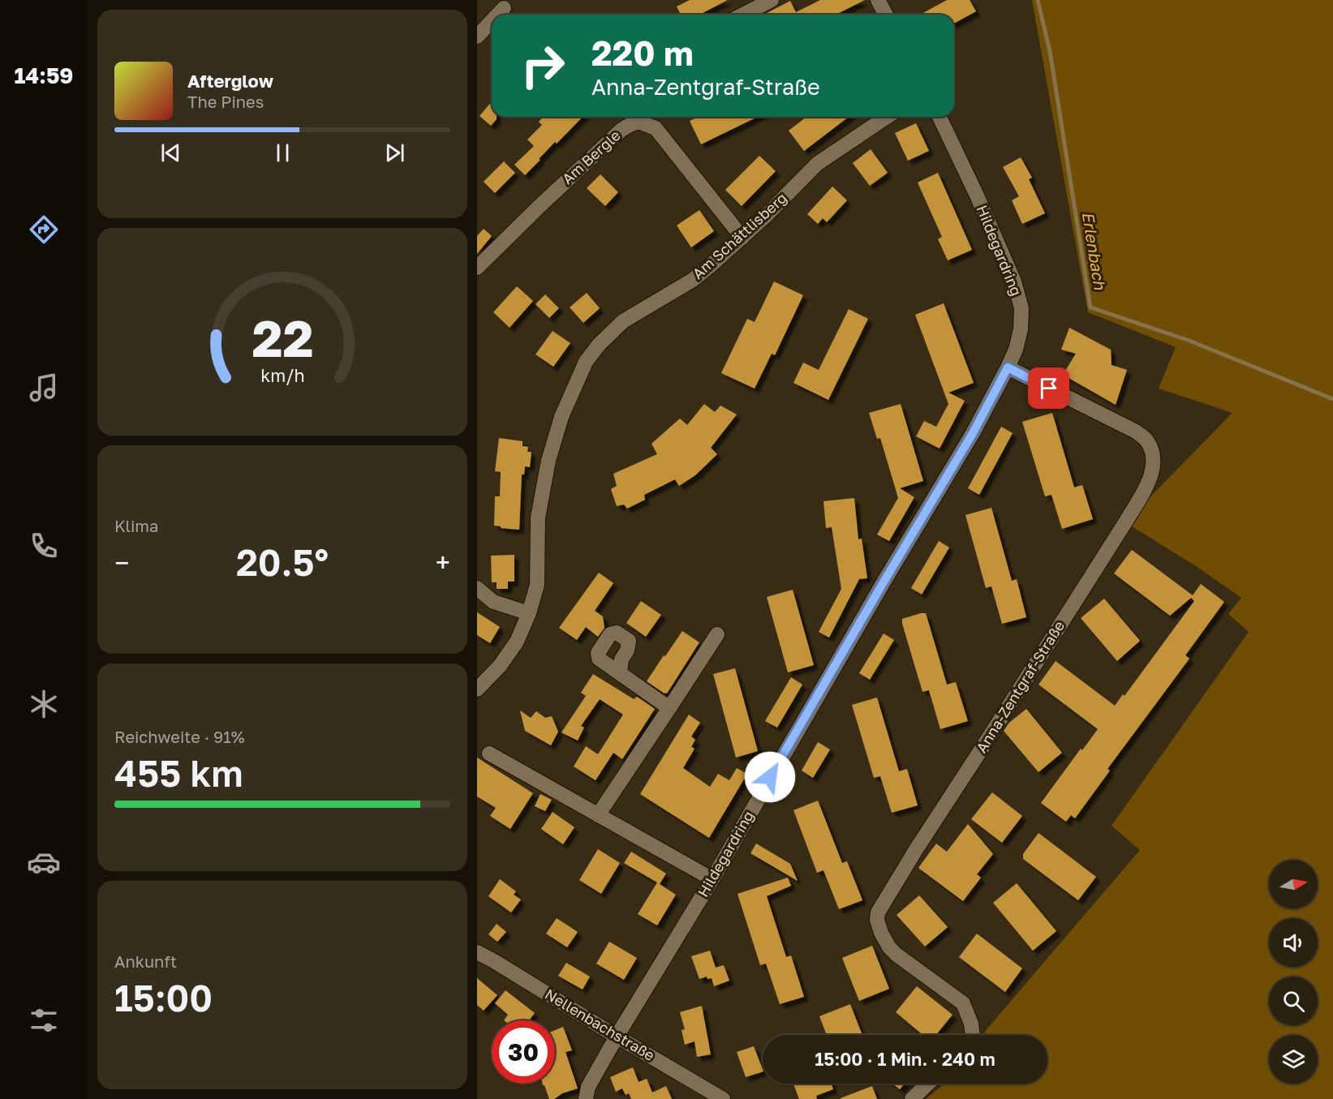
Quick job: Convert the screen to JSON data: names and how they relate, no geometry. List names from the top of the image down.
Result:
{
  "streets": {
    "street": [
      "Am Bergle",
      "Am Schättlisberg",
      "Hildegardring",
      "Anna-Zentgraf-Straße",
      "Nellenbachstraße"
    ]
  },
  "crossings": [
    ["Am Bergle", "Am Schättlisberg"],
    ["Hildegardring", "Anna-Zentgraf-Straße"],
    ["Hildegardring", "Nellenbachstraße"]
  ],
  "water": ["Erlenbach"],
  "north": "right",
  "page": {
    "tabs": "14:59",
    "turn": ["220 m", "Anna-Zentgraf-Straße"],
    "song": ["Afterglow", "The Pines"],
    "tile": [
      "Klima",
      ["Reichweite · 91%", "455 km"],
      ["Ankunft", "15:00"]
    ],
    "heat": ["−", "20.5°", "+"],
    "limit": "30",
    "trip": "15:00 · 1 Min. · 240 m",
    "gauge": ["22", "km/h"]
  }
}
